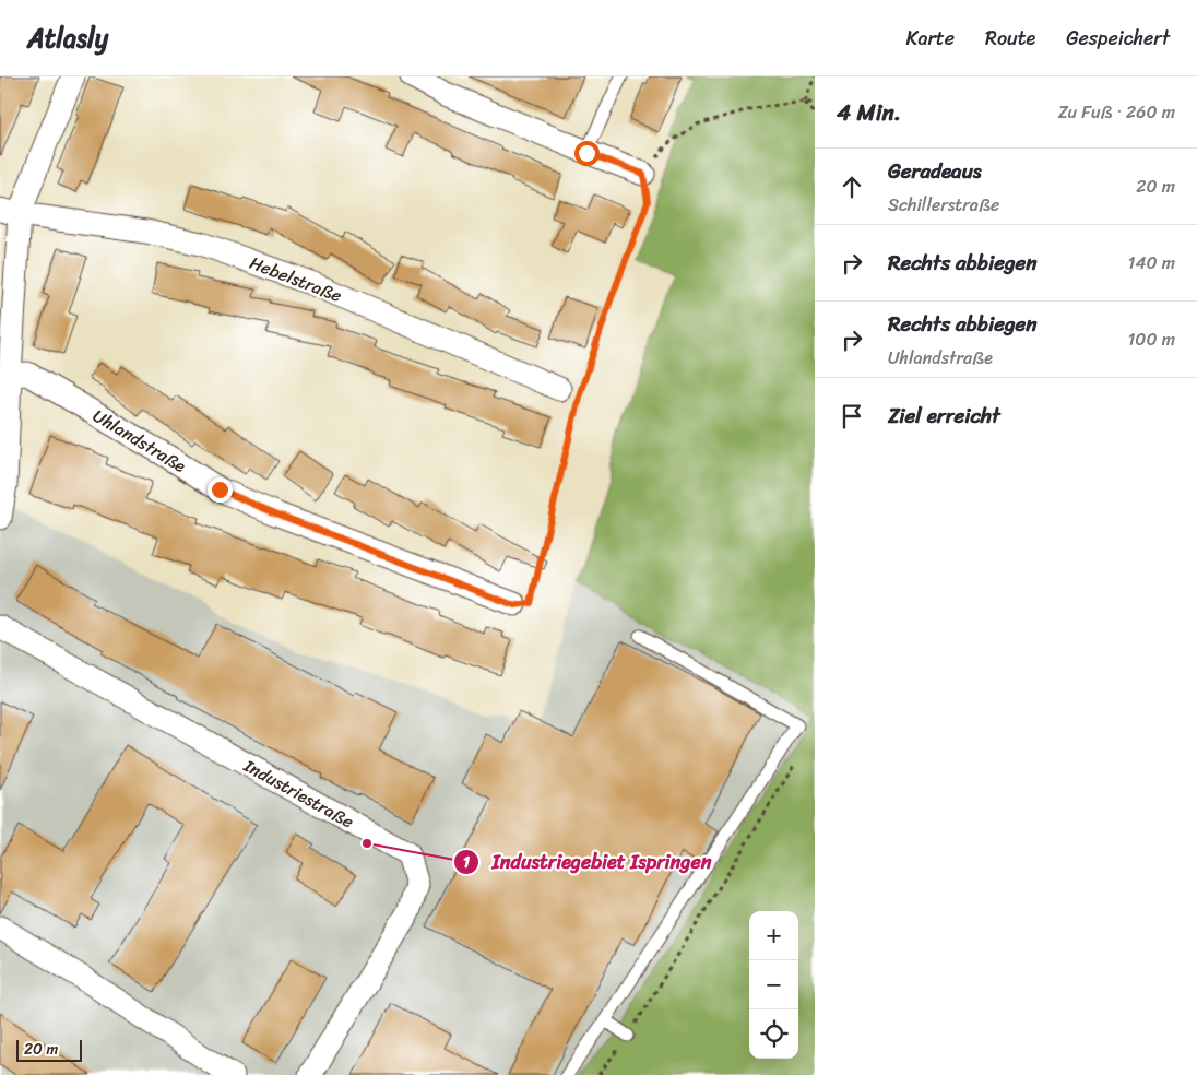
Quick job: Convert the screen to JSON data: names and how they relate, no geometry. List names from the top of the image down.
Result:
{
  "streets": {
    "street": ["Hebelstraße", "Uhlandstraße", "Industriestraße"]
  },
  "places": ["Industriegebiet Ispringen"],
  "scale_bar": "20 m",
  "page": {
    "header": "Atlasly",
    "nav": ["Karte", "Route", "Gespeichert"],
    "heading": ["4 Min.", "Zu Fuß · 260 m"],
    "list": [
      ["Geradeaus", "Schillerstraße", "20 m"],
      ["Rechts abbiegen", "140 m"],
      ["Rechts abbiegen", "Uhlandstraße", "100 m"],
      "Ziel erreicht"
    ],
    "map_buttons": ["+", "−"],
    "scale": "20 m"
  }
}
